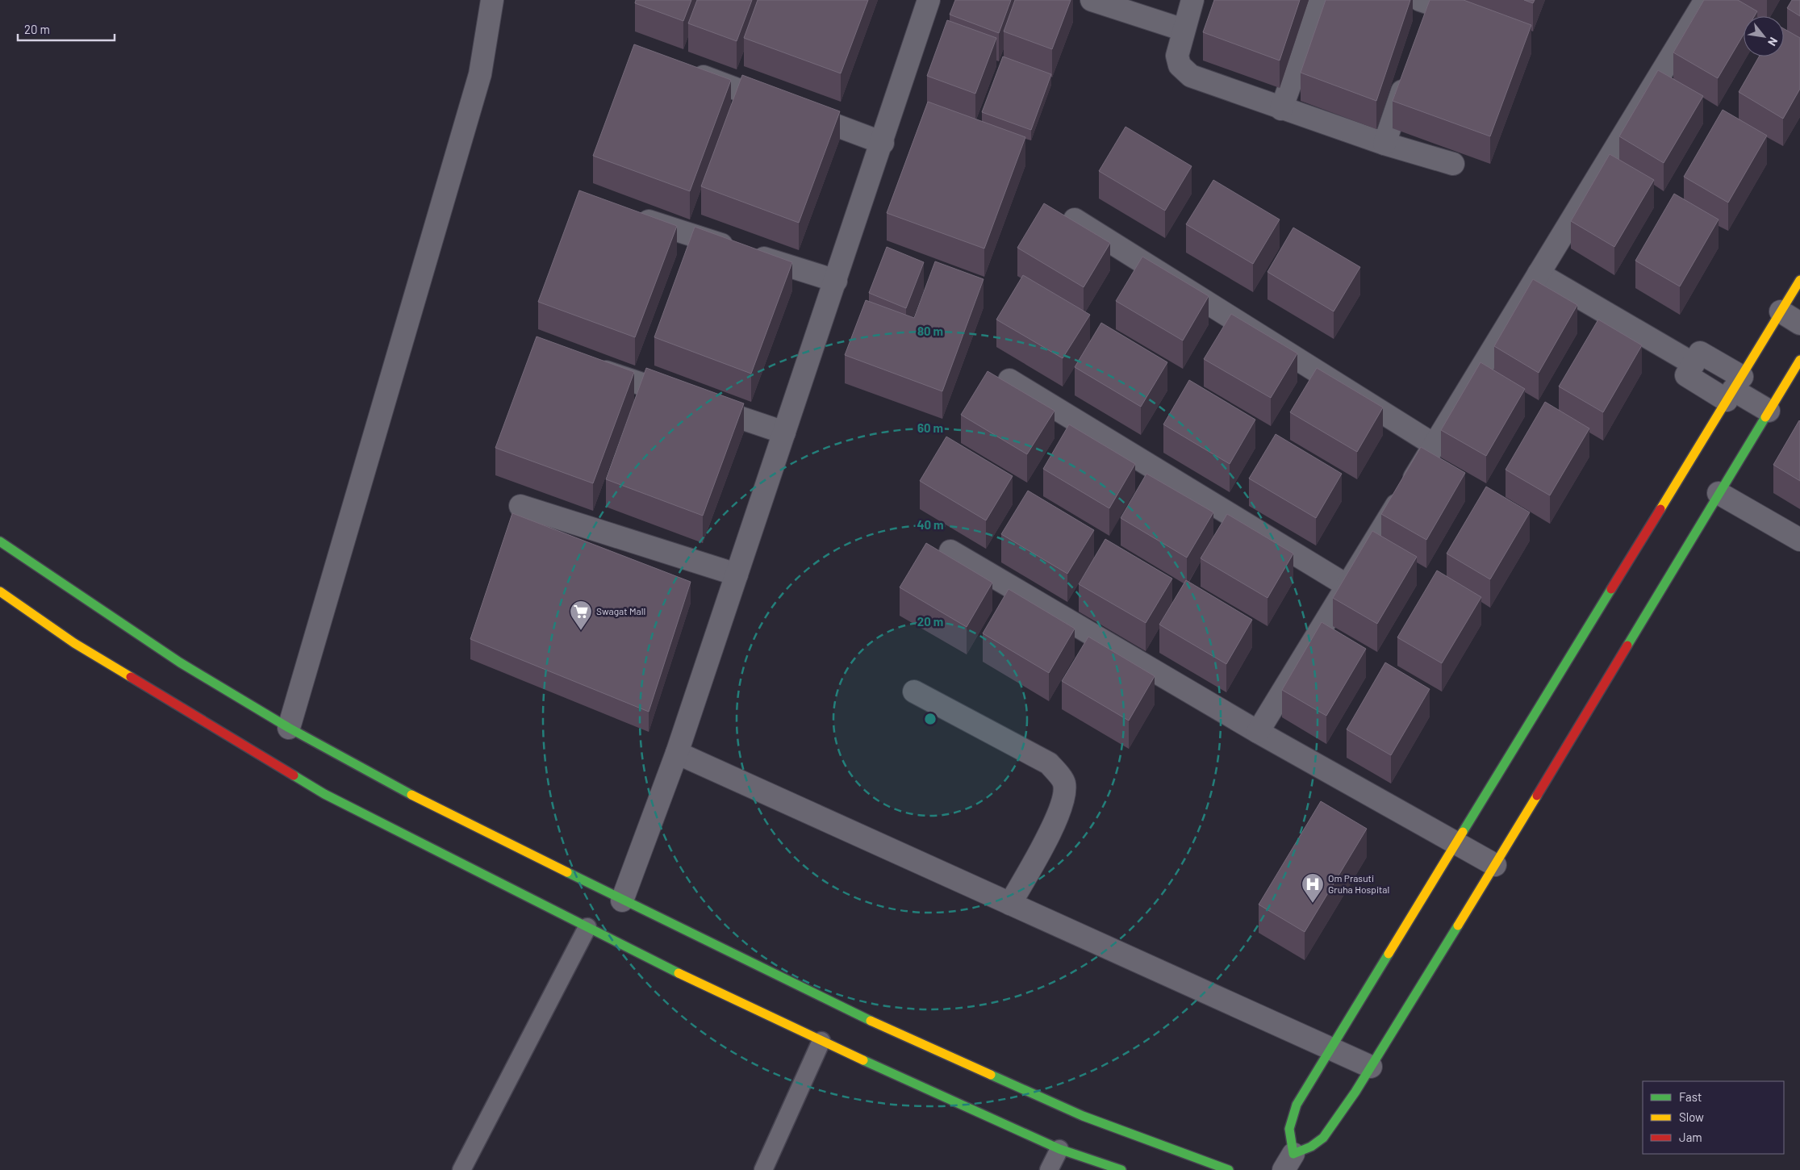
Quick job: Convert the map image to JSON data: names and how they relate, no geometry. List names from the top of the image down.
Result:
{
  "places": {
    "supermarket": ["Swagat Mall"],
    "hospital": ["Om Prasuti Gruha Hospital"]
  },
  "legend": ["Fast", "Slow", "Jam"],
  "scale_bar": "20 m",
  "north": "bottom right",
  "rings": [
    "80 m",
    "60 m",
    "40 m",
    "20 m"
  ]
}
